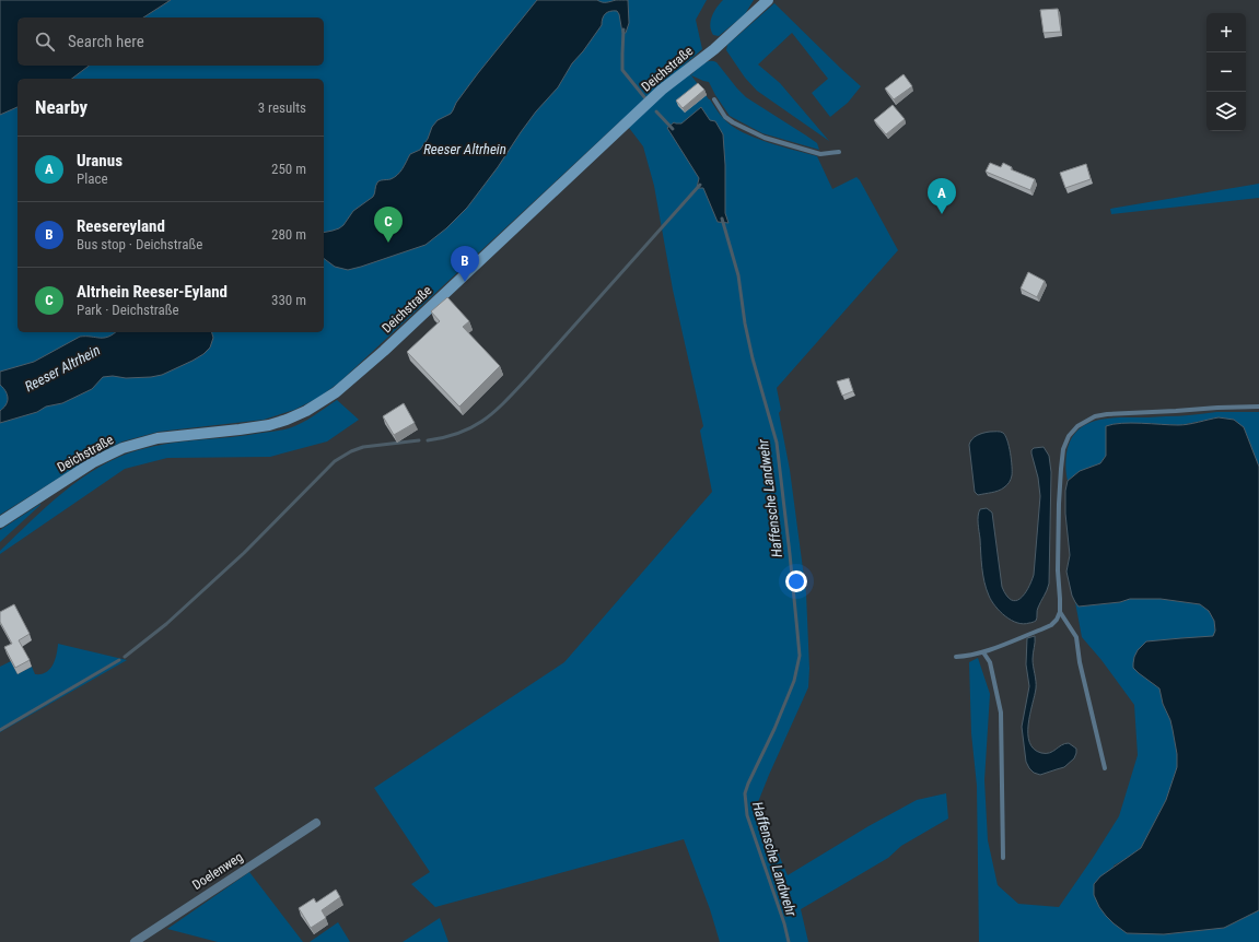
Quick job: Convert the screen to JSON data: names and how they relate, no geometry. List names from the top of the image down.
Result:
{
  "streets": {
    "street": ["Deichstraße", "Doelenweg"]
  },
  "water": ["Reeser Altrhein", "Haffensche Landwehr"],
  "page": {
    "map_buttons": ["+", "−"],
    "search": "Search here",
    "heading": ["Nearby", "3 results"],
    "list": [
      {
        "mark": "A",
        "name": "Uranus",
        "note": "Place",
        "value": "250 m"
      },
      {
        "mark": "B",
        "name": "Reesereyland",
        "note": "Bus stop · Deichstraße",
        "value": "280 m"
      },
      {
        "mark": "C",
        "name": "Altrhein Reeser-Eyland",
        "note": "Park · Deichstraße",
        "value": "330 m"
      }
    ],
    "pins": ["A", "C", "B"]
  }
}
